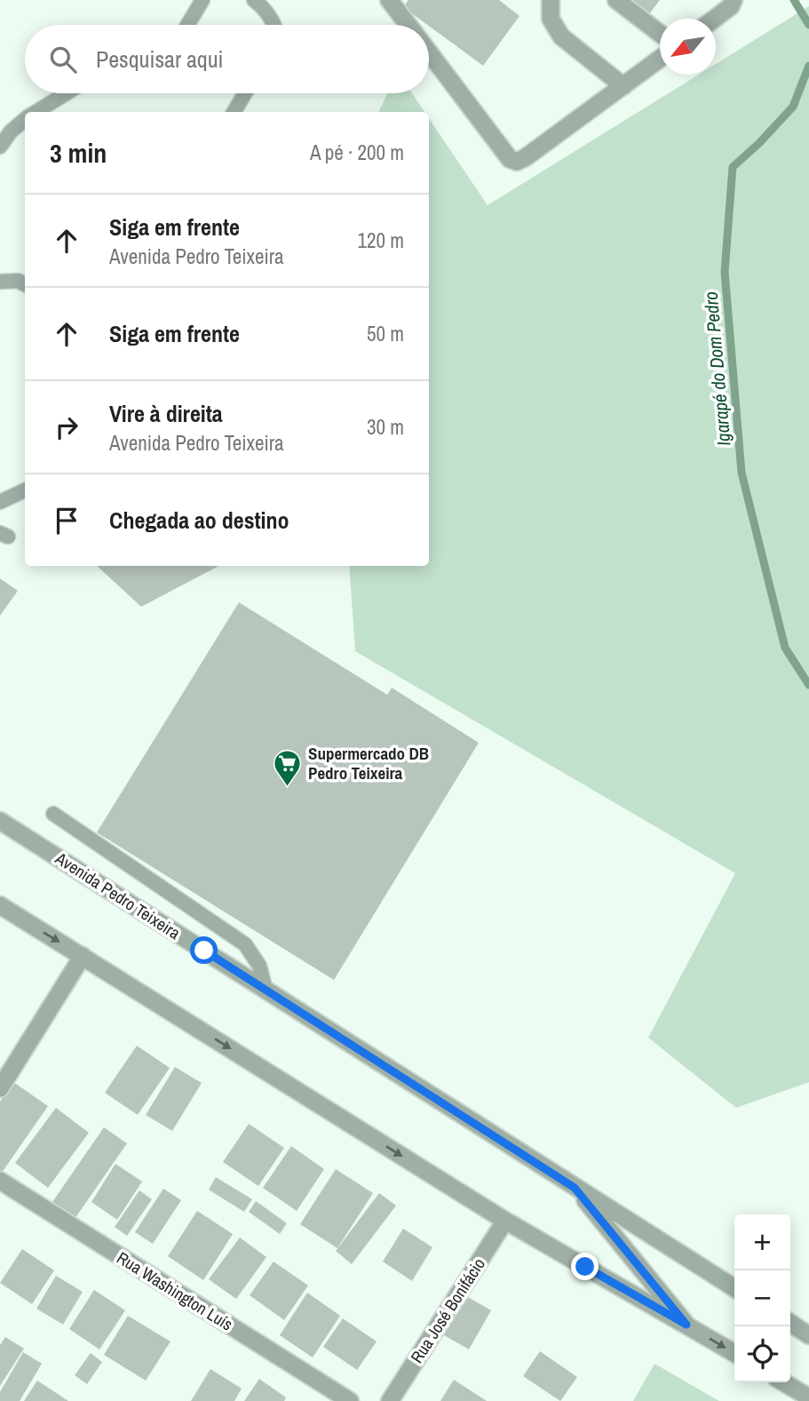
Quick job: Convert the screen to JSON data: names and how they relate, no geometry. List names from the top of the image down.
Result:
{
  "streets": {
    "street": ["Avenida Pedro Teixeira", "Rua Washington Luís", "Rua José Bonifácio"]
  },
  "water": ["Igarapé do Dom Pedro"],
  "places": {
    "supermarket": ["Supermercado DB Pedro Teixeira"]
  },
  "north": "bottom left",
  "page": {
    "search": "Pesquisar aqui",
    "heading": ["3 min", "A pé · 200 m"],
    "list": [
      ["Siga em frente", "Avenida Pedro Teixeira", "120 m"],
      ["Siga em frente", "50 m"],
      ["Vire à direita", "Avenida Pedro Teixeira", "30 m"],
      "Chegada ao destino"
    ],
    "map_buttons": ["+", "−"]
  }
}
